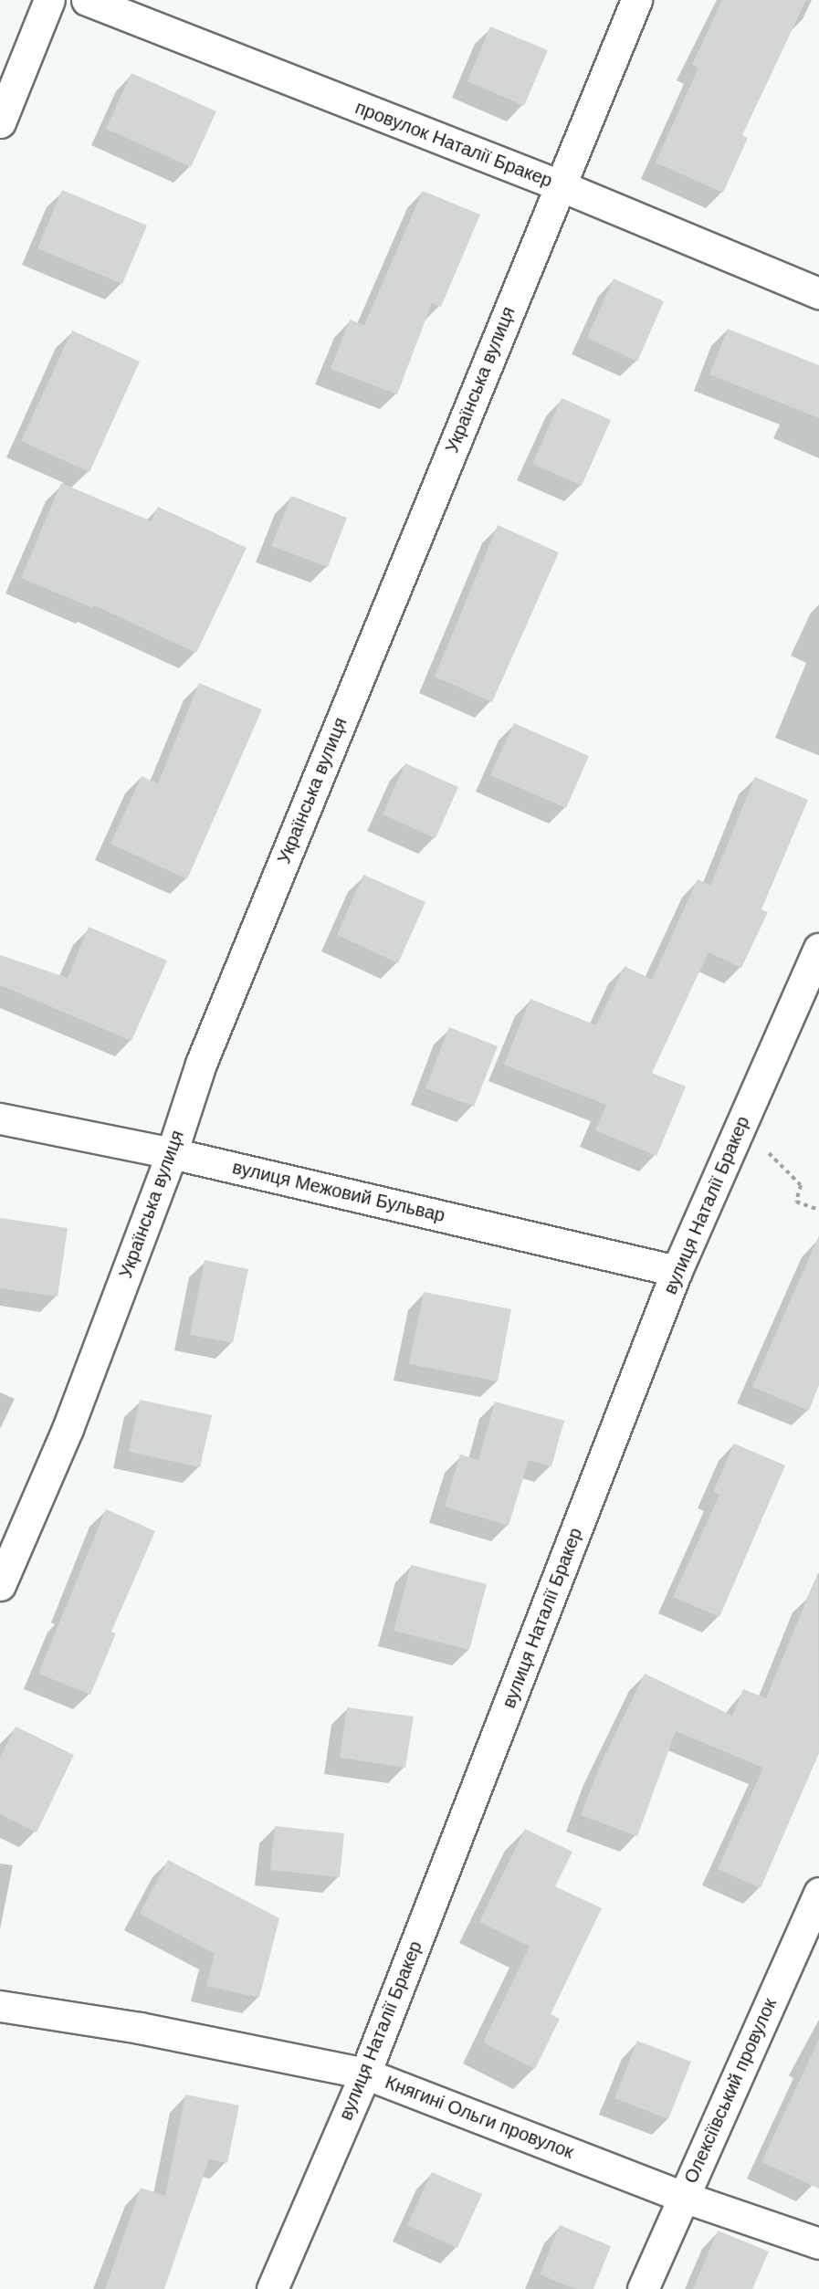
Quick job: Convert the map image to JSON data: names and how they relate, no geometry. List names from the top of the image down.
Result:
{
  "streets": {
    "street": [
      "провулок Наталії Бракер",
      "Українська вулиця",
      "вулиця Межовий Бульвар",
      "вулиця Наталії Бракер",
      "Олексіївський провулок",
      "Княгині Ольги провулок"
    ]
  },
  "crossings": [
    ["провулок Наталії Бракер", "Українська вулиця"],
    ["Українська вулиця", "вулиця Межовий Бульвар"],
    ["вулиця Межовий Бульвар", "вулиця Наталії Бракер"],
    ["вулиця Наталії Бракер", "Княгині Ольги провулок"],
    ["Олексіївський провулок", "Княгині Ольги провулок"]
  ]
}
